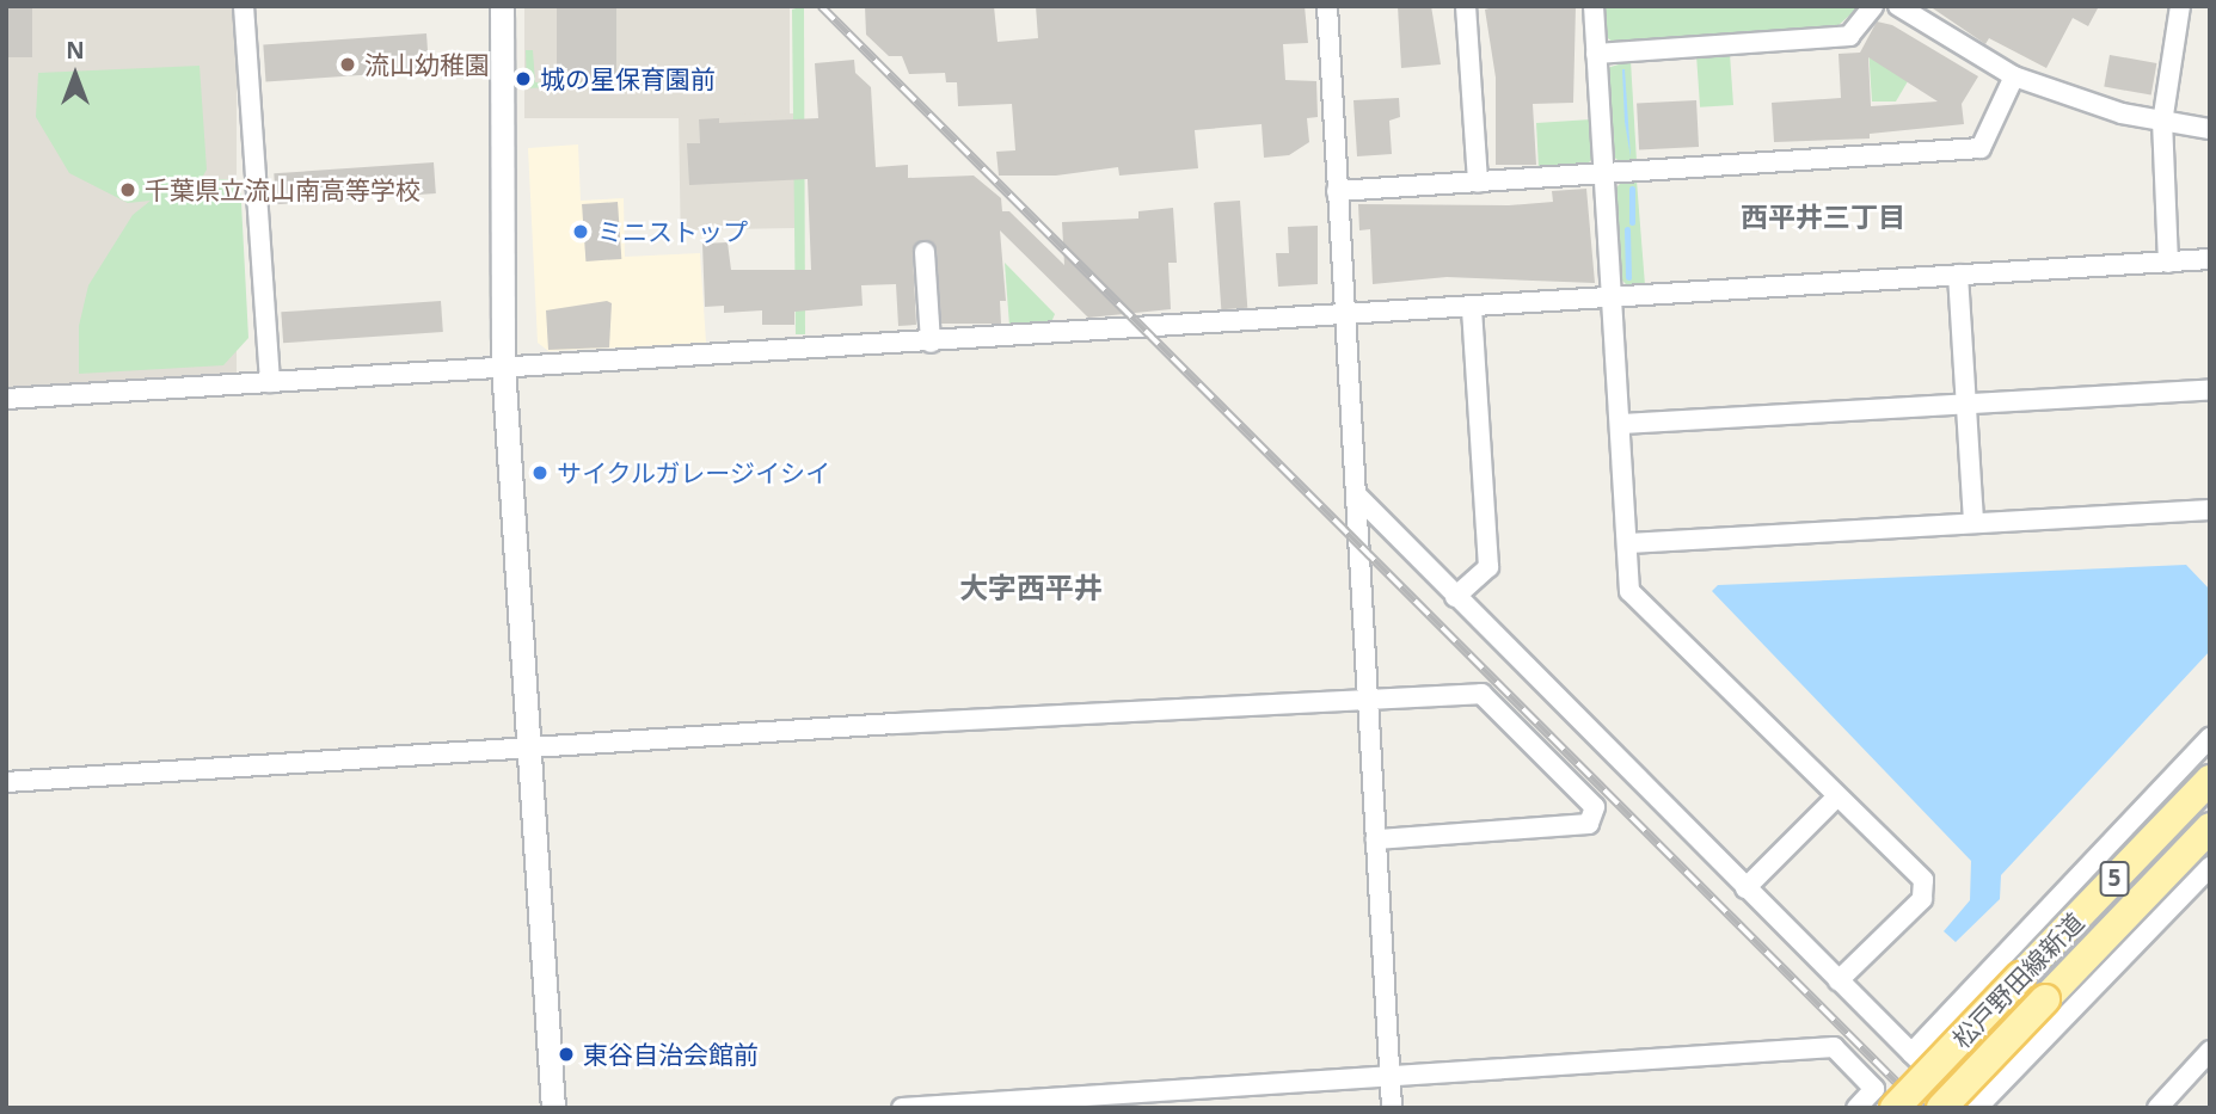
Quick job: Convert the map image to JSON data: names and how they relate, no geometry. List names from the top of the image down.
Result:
{
  "streets": {
    "main road": ["5", "松戸野田線新道"]
  },
  "districts": ["西平井三丁目", "大字西平井"],
  "places": [
    "流山幼稚園",
    "城の星保育園前",
    "千葉県立流山南高等学校",
    "ミニストップ",
    "サイクルガレージイシイ",
    "東谷自治会館前"
  ],
  "north": "top"
}
